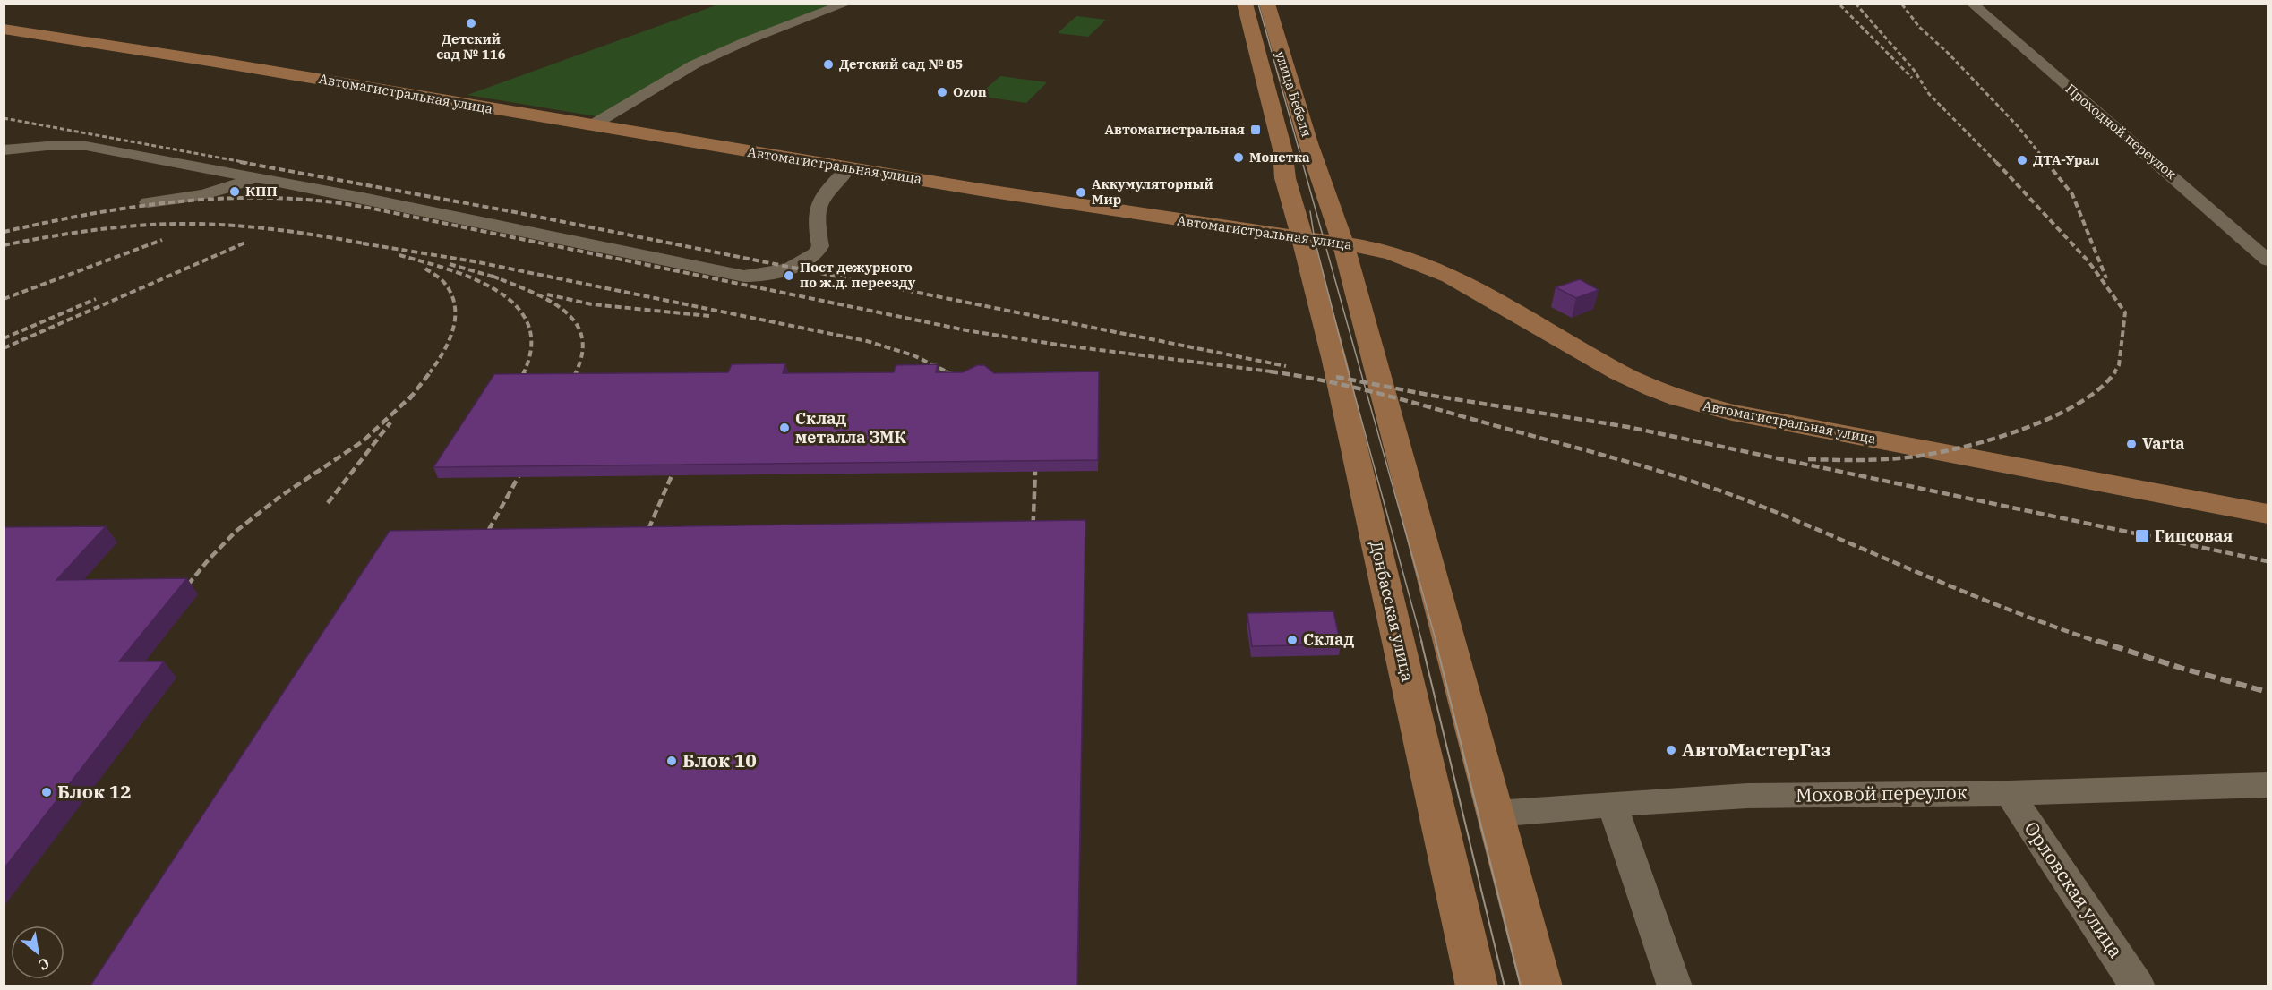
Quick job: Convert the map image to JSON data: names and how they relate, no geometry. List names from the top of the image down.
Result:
{
  "streets": {
    "main road": ["Автомагистральная улица", "улица Бебеля", "Донбасская улица"],
    "street": ["Проходной переулок", "Моховой переулок", "Орловская улица"]
  },
  "crossings": [
    ["Автомагистральная улица", "улица Бебеля"],
    ["Автомагистральная улица", "Донбасская улица"],
    ["улица Бебеля", "Донбасская улица"],
    ["Моховой переулок", "Орловская улица"]
  ],
  "places": {
    "other": [
      "Детский сад № 116",
      "Детский сад № 85",
      "Ozon",
      "Монетка",
      "ДТА-Урал",
      "КПП",
      "Аккумуляторный Мир",
      "Пост дежурного по ж.д. переезду",
      "Склад металла ЗМК",
      "Varta",
      "Склад",
      "АвтоМастерГаз",
      "Блок 10",
      "Блок 12"
    ],
    "transit": ["Автомагистральная", "Гипсовая"]
  },
  "north": "bottom right"
}
